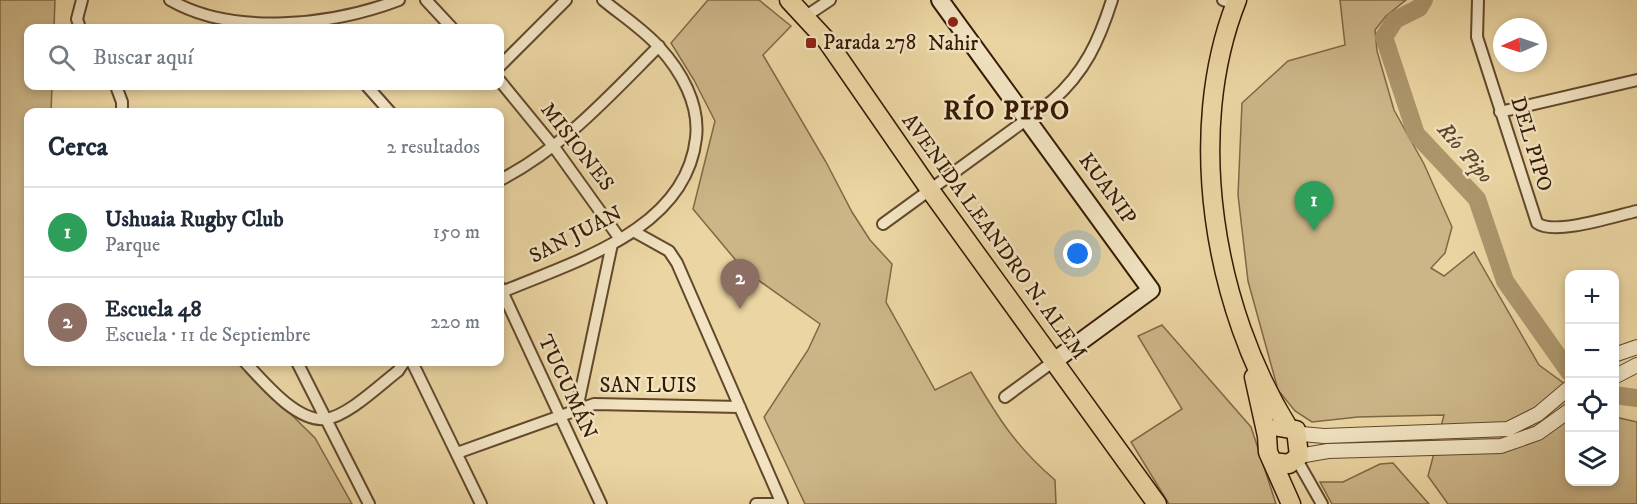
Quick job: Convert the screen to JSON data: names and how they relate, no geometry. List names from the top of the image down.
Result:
{
  "streets": {
    "main road": ["KUANIP", "AVENIDA LEANDRO N. ALEM"],
    "street": [
      "DEL PIPO",
      "MISIONES",
      "SAN JUAN",
      "SAN LUIS",
      "TUCUMÁN"
    ]
  },
  "crossings": [
    ["MISIONES", "SAN JUAN"],
    ["KUANIP", "AVENIDA LEANDRO N. ALEM"],
    ["SAN LUIS", "TUCUMÁN"]
  ],
  "districts": ["RÍO PIPO"],
  "water": ["Río Pipo"],
  "places": {
    "other": ["Nahir"],
    "transit": ["Parada 278"]
  },
  "north": "left",
  "page": {
    "search": "Buscar aquí",
    "heading": ["Cerca", "2 resultados"],
    "pins": ["1", "2"],
    "list": [
      {
        "mark": "1",
        "name": "Ushuaia Rugby Club",
        "note": "Parque",
        "value": "150 m"
      },
      {
        "mark": "2",
        "name": "Escuela 48",
        "note": "Escuela · 11 de Septiembre",
        "value": "220 m"
      }
    ],
    "map_buttons": ["+", "−"]
  }
}
